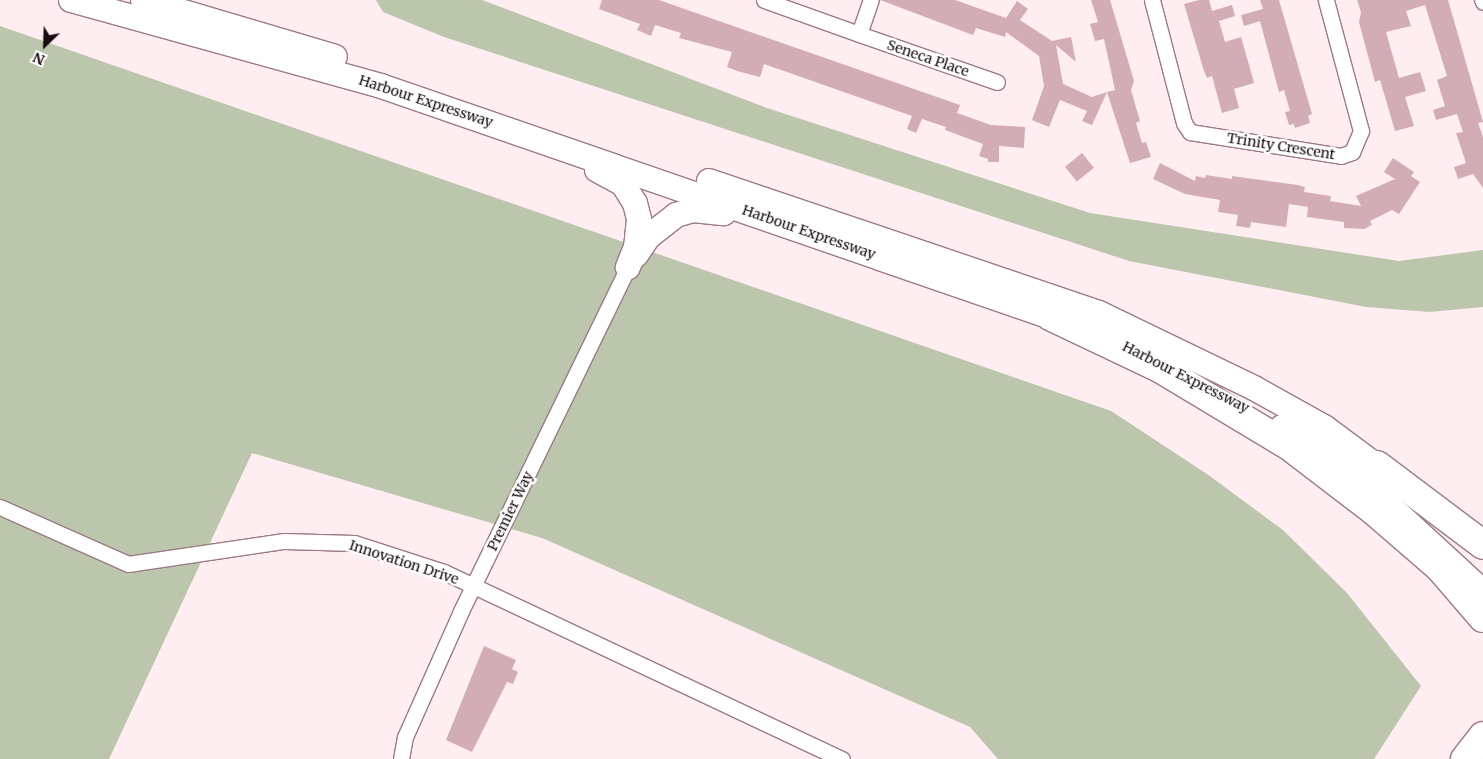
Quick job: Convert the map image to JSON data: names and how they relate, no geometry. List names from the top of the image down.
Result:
{
  "streets": {
    "main road": ["Harbour Expressway"],
    "street": [
      "Seneca Place",
      "Trinity Crescent",
      "Premier Way",
      "Innovation Drive"
    ]
  },
  "crossings": [
    ["Premier Way", "Innovation Drive"]
  ],
  "north": "bottom left"
}
